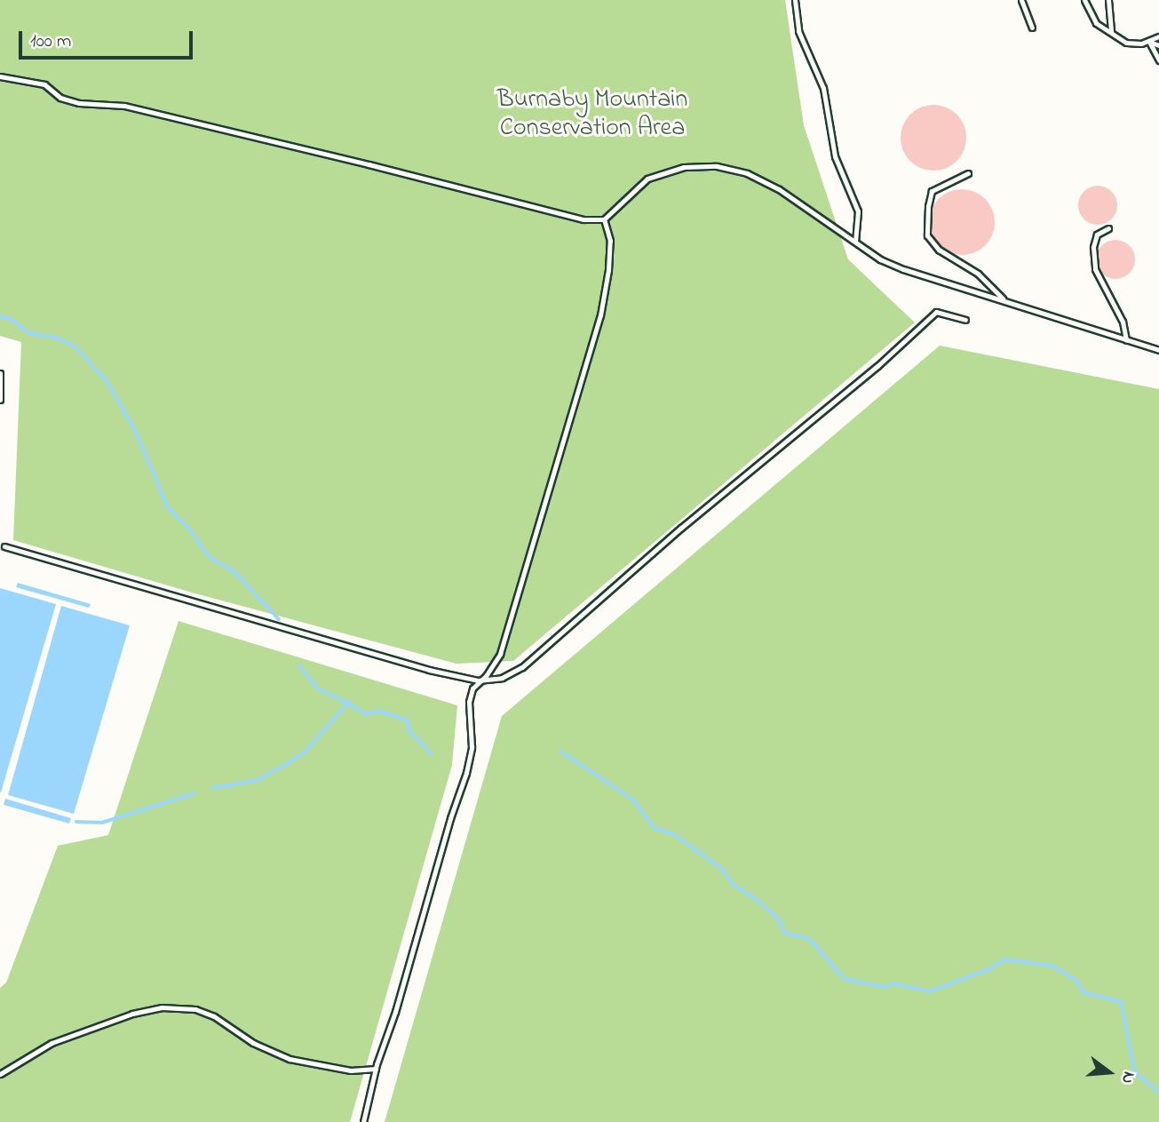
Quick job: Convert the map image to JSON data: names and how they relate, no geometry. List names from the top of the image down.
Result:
{
  "parks": ["Burnaby Mountain Conservation Area"],
  "scale_bar": "100 m",
  "north": "right"
}
